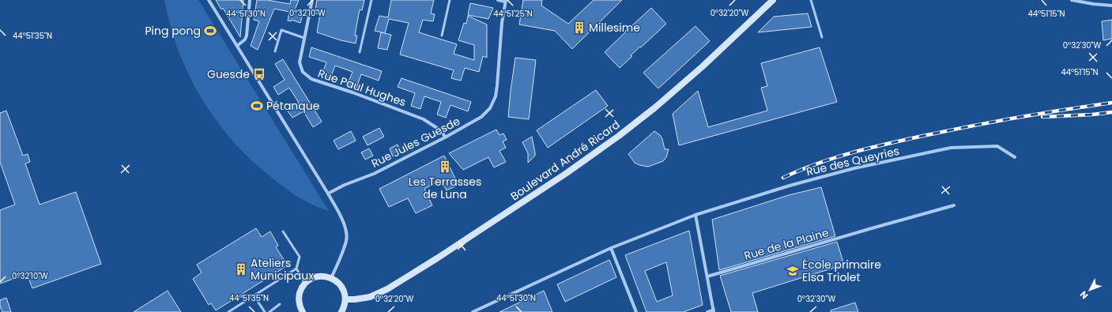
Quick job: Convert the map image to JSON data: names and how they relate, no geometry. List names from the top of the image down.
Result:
{
  "streets": {
    "main road": ["Boulevard André Ricard"],
    "street": [
      "Rue Paul Hughes",
      "Rue Jules Guesde",
      "Rue des Queyries",
      "Rue de la Plaine"
    ]
  },
  "crossings": [
    ["Rue Paul Hughes", "Rue Jules Guesde"]
  ],
  "places": {
    "building": ["Millesime", "Les Terrasses de Luna", "Ateliers Municipaux"],
    "sports": ["Ping pong", "Pétanque"],
    "bus stop": ["Guesde"],
    "school or university": ["École primaire Elsa Triolet"]
  },
  "north": "bottom left",
  "coordinates": [
    "0°32'10\"W",
    "0°32'20\"W",
    "44°51'25\"N",
    "44°51'30\"N",
    "44°51'15\"N",
    "44°51'35\"N",
    "0°32'30\"W"
  ]
}
